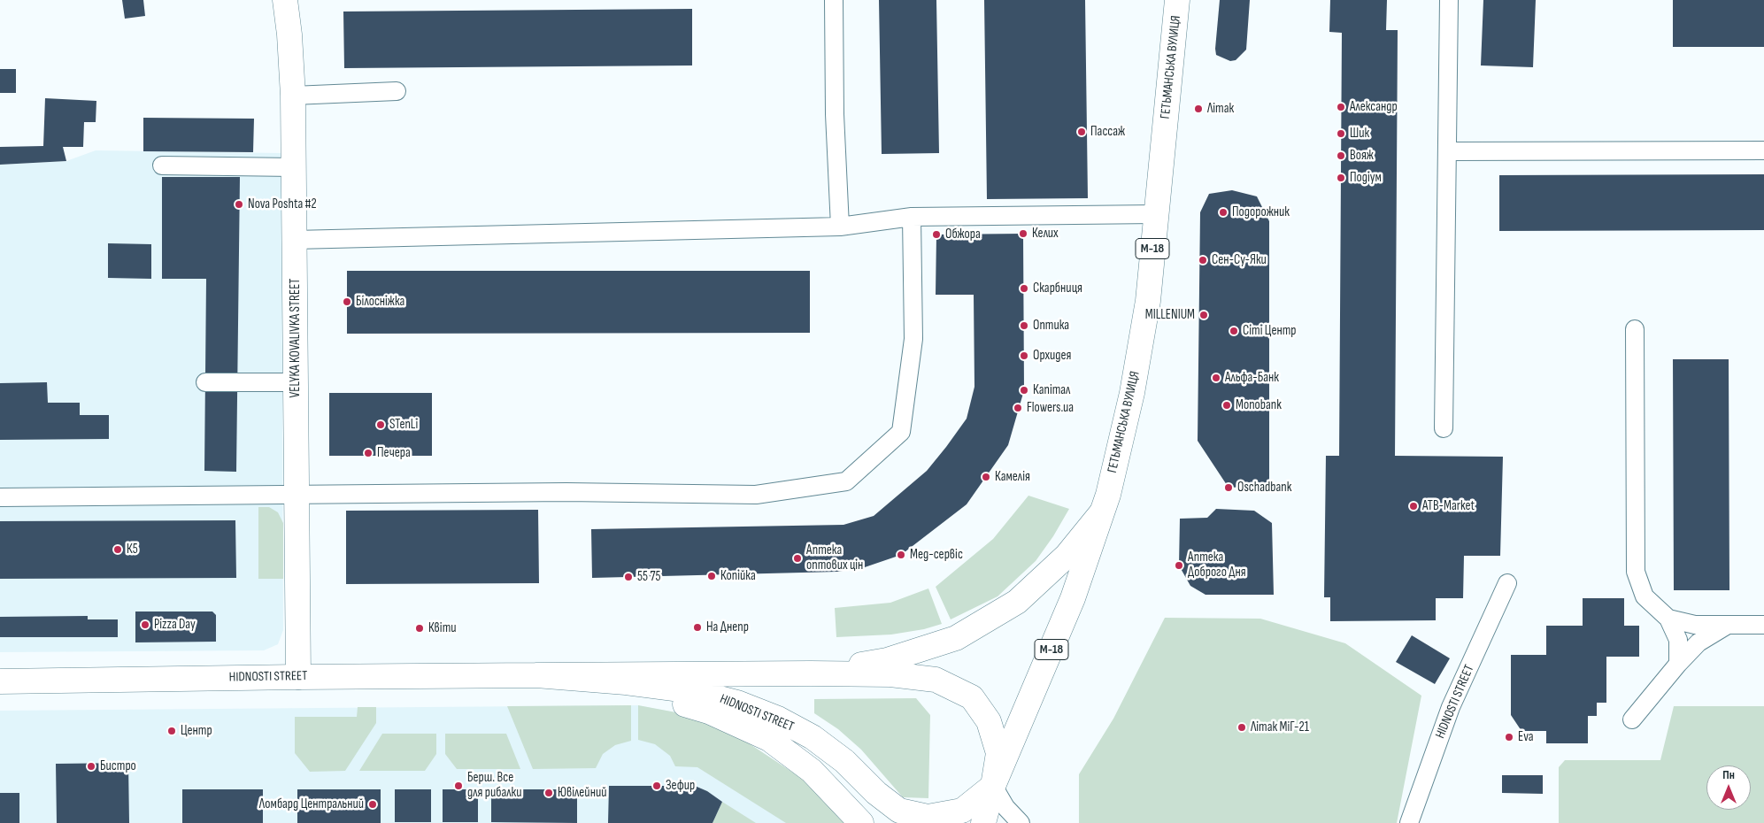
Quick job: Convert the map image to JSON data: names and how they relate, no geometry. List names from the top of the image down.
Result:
{
  "streets": {
    "main road": [
      "ГЕТЬМАНСЬКА ВУЛИЦЯ",
      "М-18",
      "VELYKA KOVALIVKA STREET",
      "HIDNOSTI STREET"
    ]
  },
  "crossings": [
    ["ГЕТЬМАНСЬКА ВУЛИЦЯ", "HIDNOSTI STREET"],
    ["VELYKA KOVALIVKA STREET", "HIDNOSTI STREET"]
  ],
  "places": [
    "Александр",
    "Літак",
    "Пассаж",
    "Шик",
    "Вояж",
    "Подіум",
    "Nova Poshta #2",
    "Подорожник",
    "Келих",
    "Обжора",
    "Сен-Су-Яки",
    "Скарбниця",
    "Білосніжка",
    "MILLENIUM",
    "Оптика",
    "Сіті Центр",
    "Орхидея",
    "Альфа-Банк",
    "Капітал",
    "Monobank",
    "Flowers.ua",
    "STenLi",
    "Печера",
    "Камелія",
    "Oschadbank",
    "ATB-Market",
    "К5",
    "Мед-сервіс",
    "Аптека оптових цін",
    "Аптека Доброго Дня",
    "Копійка",
    "55 75",
    "Pizza Day",
    "На Днепр",
    "Квіти",
    "Літак МіГ-21",
    "Центр",
    "Eva",
    "Бистро",
    "Берш. Все для рибалки",
    "Зефир",
    "Ювілейний",
    "Ломбард Центральний"
  ],
  "north": "top"
}
